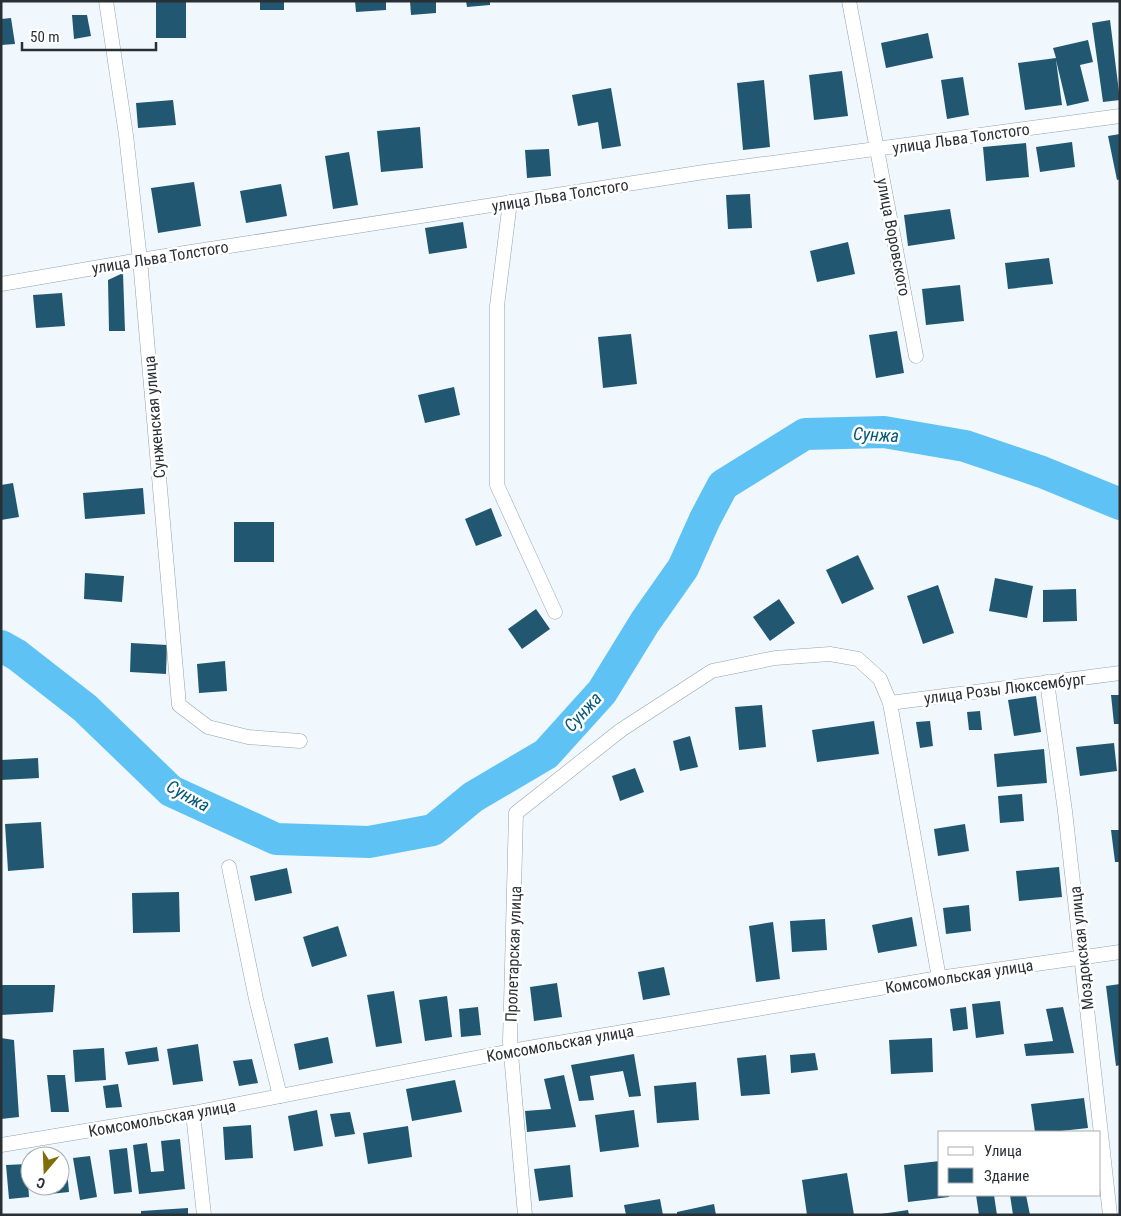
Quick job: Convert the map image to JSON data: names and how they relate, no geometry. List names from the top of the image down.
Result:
{
  "streets": {
    "street": [
      "улица Льва Толстого",
      "улица Воровского",
      "Сунженская улица",
      "улица Розы Люксембург",
      "Моздокская улица",
      "Пролетарская улица",
      "Комсомольская улица"
    ]
  },
  "crossings": [
    ["улица Льва Толстого", "улица Воровского"],
    ["улица Льва Толстого", "Сунженская улица"],
    ["улица Розы Люксембург", "Моздокская улица"],
    ["улица Розы Люксембург", "Пролетарская улица"],
    ["Моздокская улица", "Комсомольская улица"],
    ["Пролетарская улица", "Комсомольская улица"]
  ],
  "water": ["Сунжа"],
  "legend": ["Улица", "Здание"],
  "scale_bar": "50 m",
  "north": "bottom"
}
